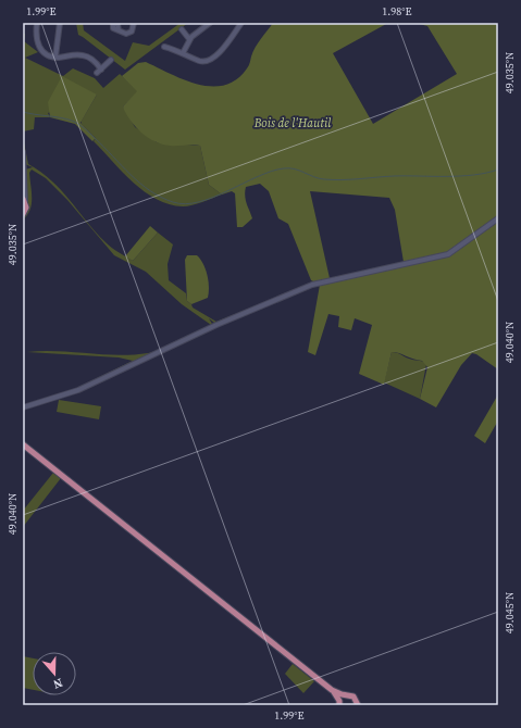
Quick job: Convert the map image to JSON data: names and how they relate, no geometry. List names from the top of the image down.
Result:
{
  "parks": ["Bois de l'Hautil"],
  "north": "bottom",
  "coordinates": [
    "1.99°E",
    "1.98°E",
    "49.035°N",
    "49.040°N",
    "49.045°N"
  ]
}
